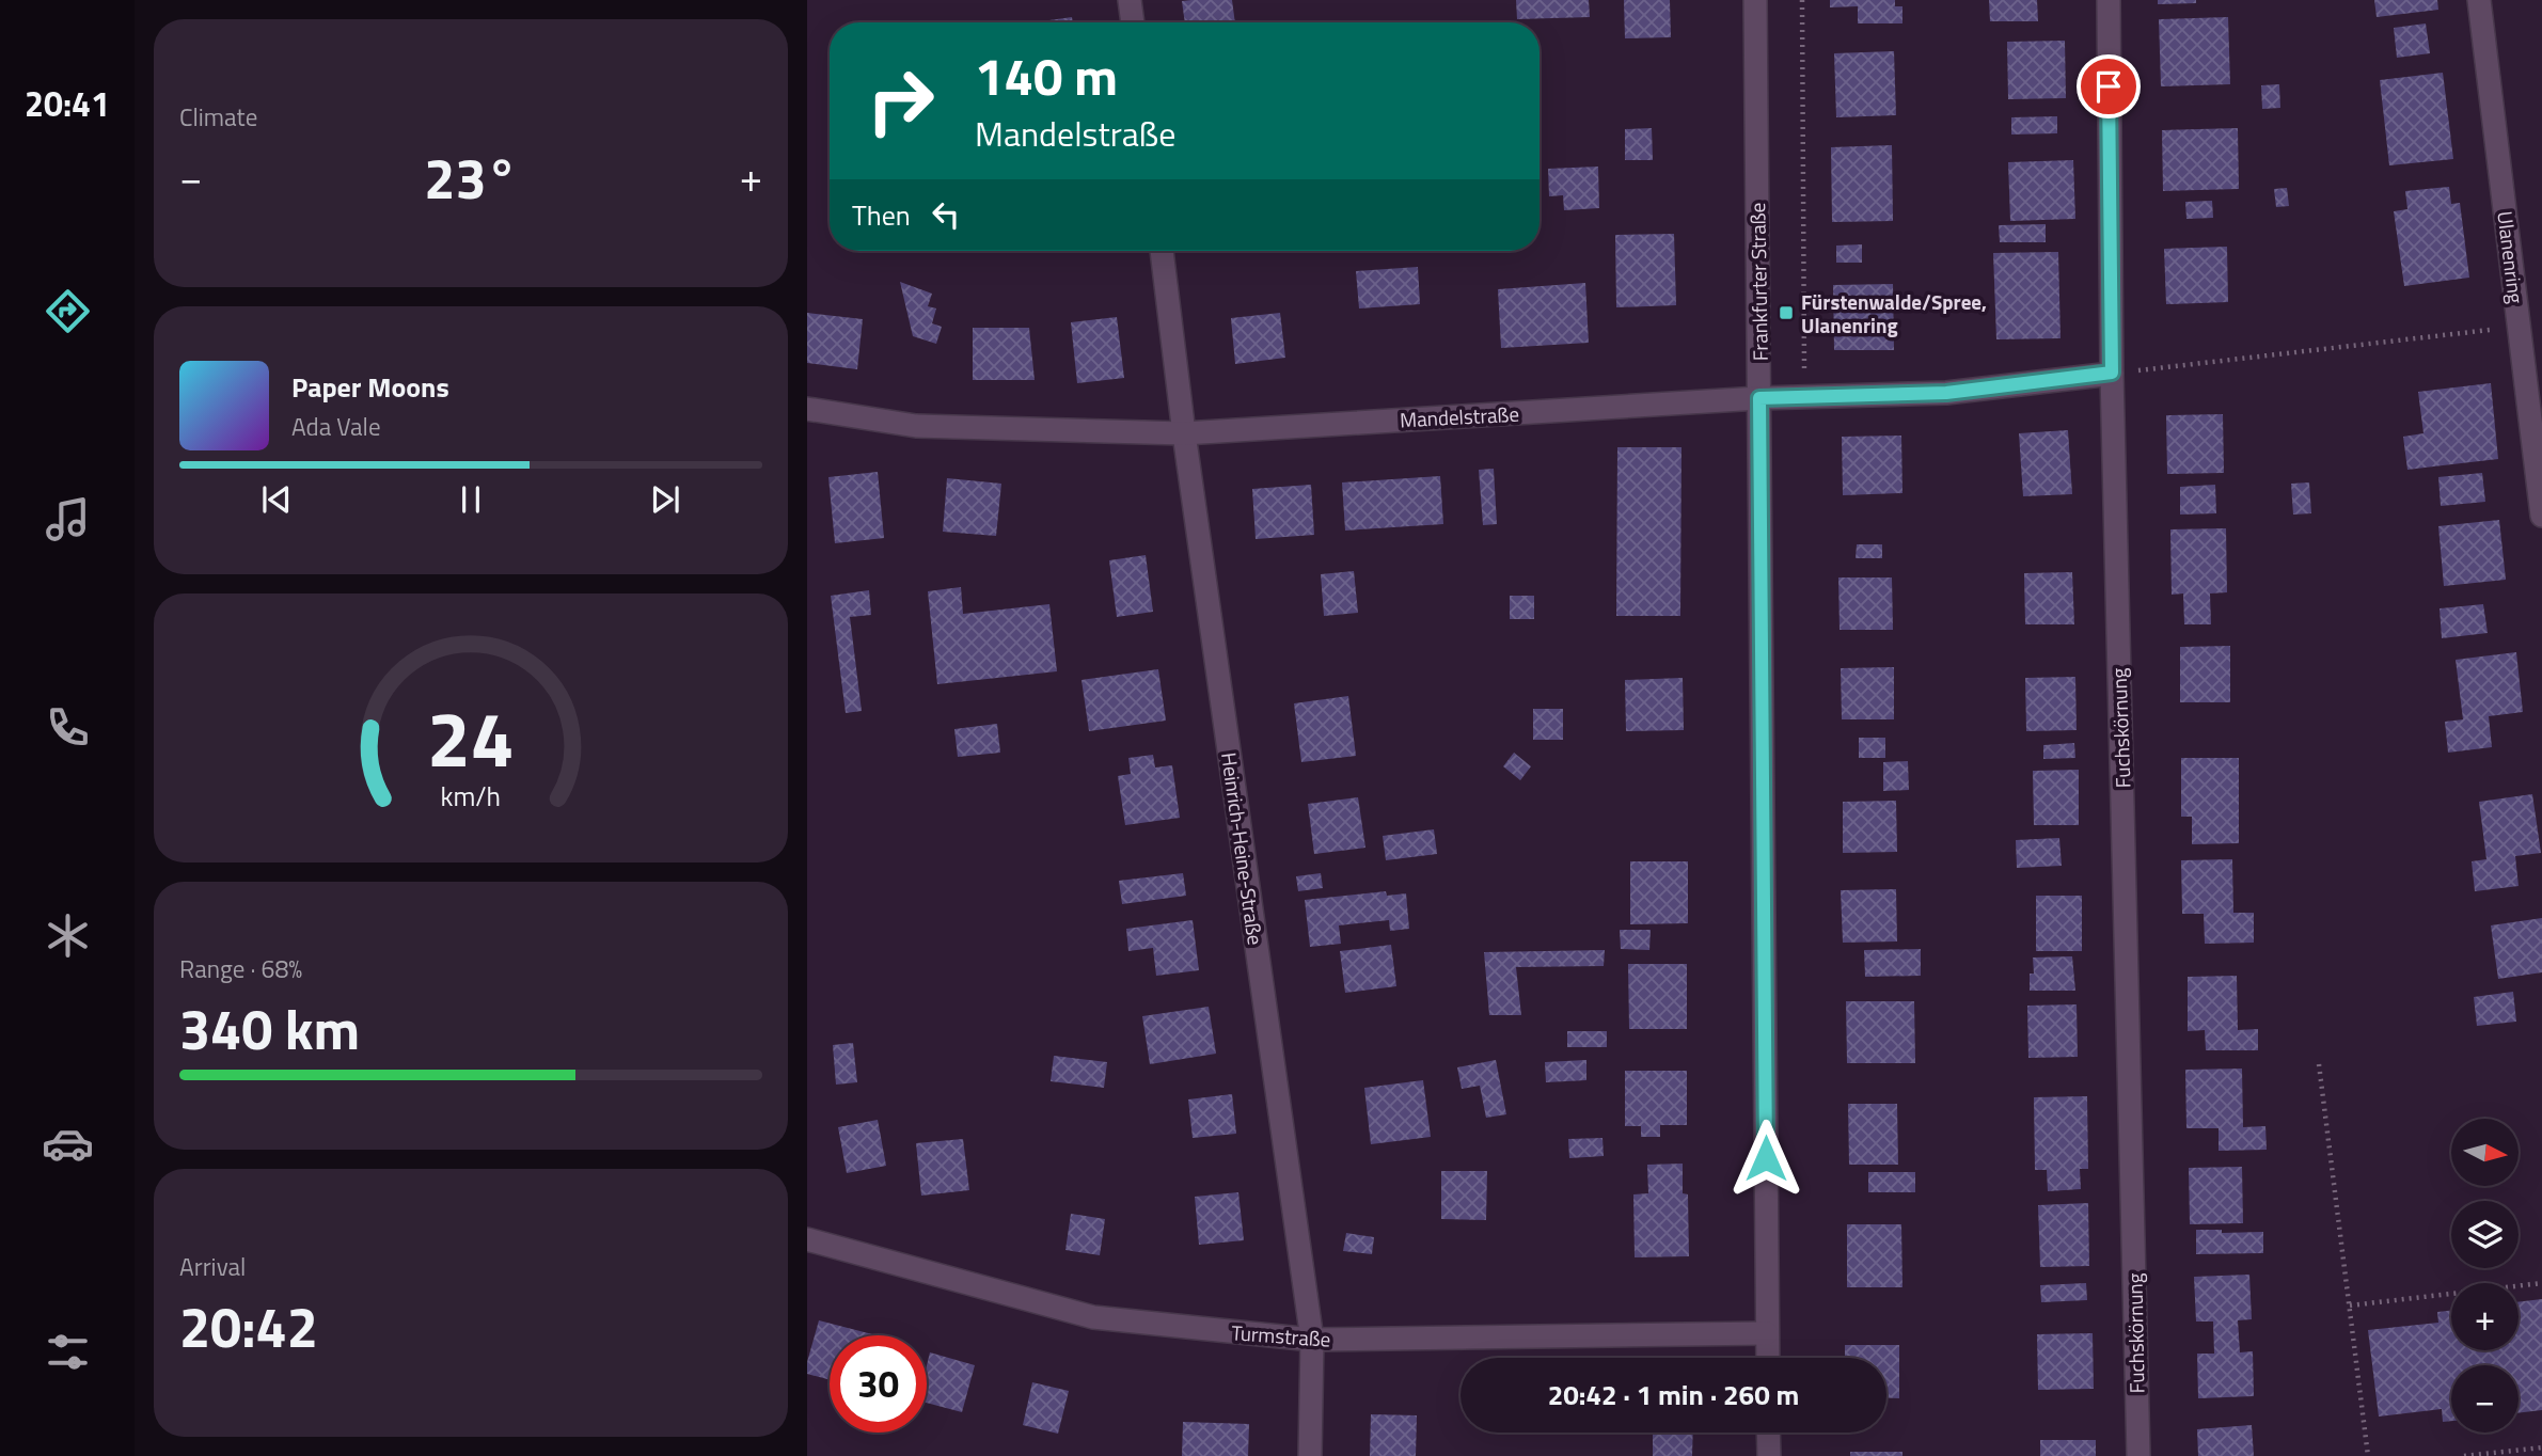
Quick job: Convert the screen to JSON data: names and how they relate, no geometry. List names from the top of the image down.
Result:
{
  "streets": {
    "street": [
      "Ulanenring",
      "Frankfurter Straße",
      "Mandelstraße",
      "Fuchskörnung",
      "Heinrich-Heine-Straße",
      "Turmstraße"
    ]
  },
  "crossings": [
    ["Frankfurter Straße", "Mandelstraße"],
    ["Frankfurter Straße", "Turmstraße"],
    ["Mandelstraße", "Fuchskörnung"],
    ["Mandelstraße", "Heinrich-Heine-Straße"],
    ["Heinrich-Heine-Straße", "Turmstraße"]
  ],
  "places": {
    "transit": ["Fürstenwalde/Spree, Ulanenring"]
  },
  "north": "right",
  "page": {
    "tabs": "20:41",
    "tile": [
      "Climate",
      ["Range · 68%", "340 km"],
      ["Arrival", "20:42"]
    ],
    "turn": ["140 m", "Mandelstraße"],
    "heat": ["−", "23°", "+"],
    "then": "Then",
    "song": ["Paper Moons", "Ada Vale"],
    "map_buttons": ["+", "−"],
    "limit": "30",
    "trip": "20:42 · 1 min · 260 m",
    "gauge": ["24", "km/h"]
  }
}
